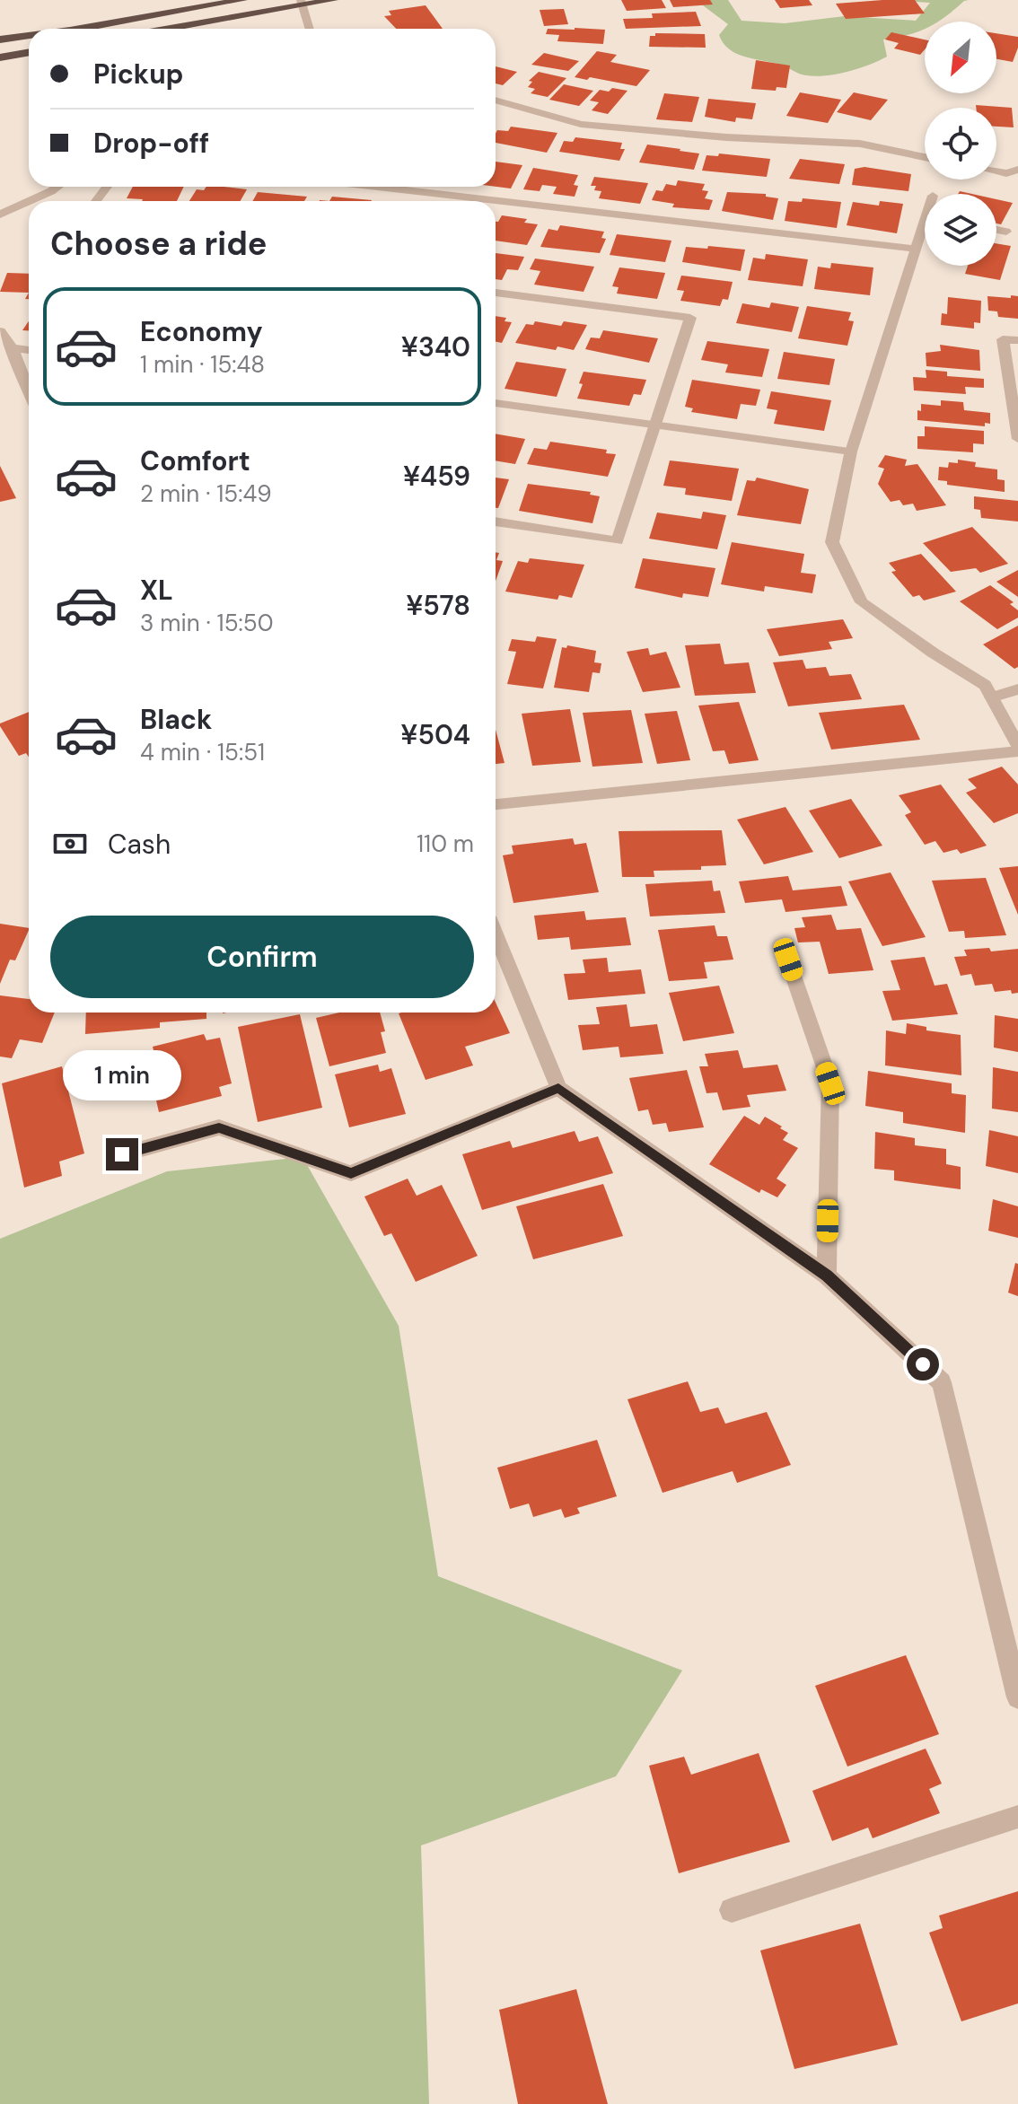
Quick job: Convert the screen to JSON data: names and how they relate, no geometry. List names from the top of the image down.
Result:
{
  "north": "bottom left",
  "page": {
    "banner": ["Pickup", "Drop-off"],
    "heading": "Choose a ride",
    "list": [
      {
        "name": "Economy",
        "note": "1 min · 15:48",
        "value": "¥340"
      },
      {
        "name": "Comfort",
        "note": "2 min · 15:49",
        "value": "¥459"
      },
      {
        "name": "XL",
        "note": "3 min · 15:50",
        "value": "¥578"
      },
      {
        "name": "Black",
        "note": "4 min · 15:51",
        "value": "¥504"
      }
    ],
    "pay": ["Cash", "110 m"],
    "buttons": "Confirm",
    "bubble": "1 min"
  }
}
